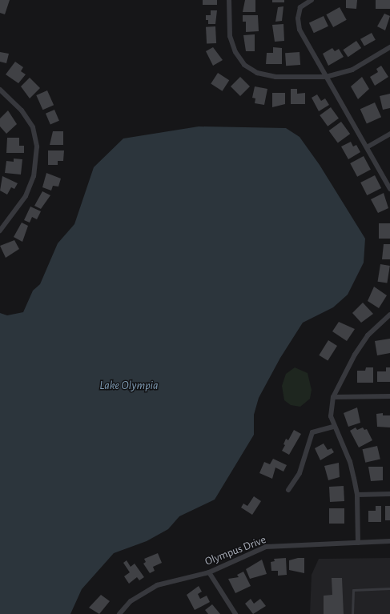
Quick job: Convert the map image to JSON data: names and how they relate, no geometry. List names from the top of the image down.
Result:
{
  "streets": {
    "street": ["Olympus Drive"]
  },
  "water": ["Lake Olympia"]
}
